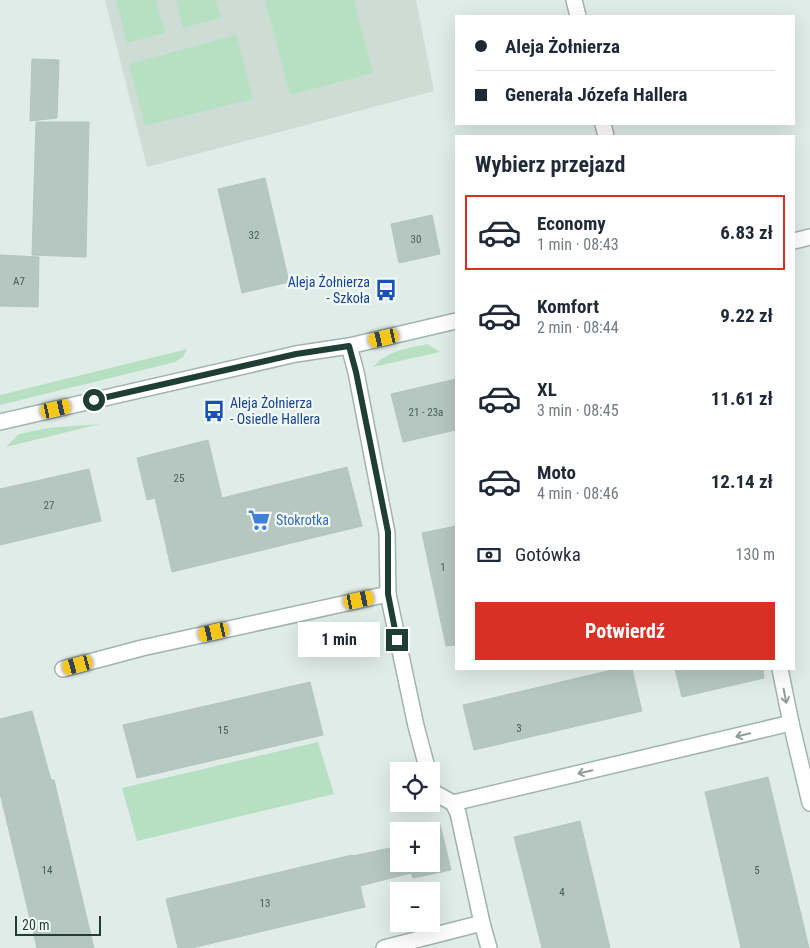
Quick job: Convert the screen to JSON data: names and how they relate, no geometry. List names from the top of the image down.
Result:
{
  "places": {
    "bus stop": ["Aleja Żołnierza - Szkoła", "Aleja Żołnierza - Osiedle Hallera"],
    "supermarket": ["Stokrotka"]
  },
  "house_numbers": [
    "32",
    "30",
    "A7",
    "21 - 23a",
    "25",
    "27",
    "1",
    "3",
    "15",
    "14",
    "5",
    "4",
    "13"
  ],
  "scale_bar": "20 m",
  "page": {
    "banner": ["Aleja Żołnierza", "Generała Józefa Hallera"],
    "heading": "Wybierz przejazd",
    "list": [
      {
        "name": "Economy",
        "note": "1 min · 08:43",
        "value": "6.83 zł"
      },
      {
        "name": "Komfort",
        "note": "2 min · 08:44",
        "value": "9.22 zł"
      },
      {
        "name": "XL",
        "note": "3 min · 08:45",
        "value": "11.61 zł"
      },
      {
        "name": "Moto",
        "note": "4 min · 08:46",
        "value": "12.14 zł"
      }
    ],
    "pay": ["Gotówka", "130 m"],
    "buttons": "Potwierdź",
    "bubble": "1 min",
    "map_buttons": ["+", "−"],
    "scale": "20 m"
  }
}
